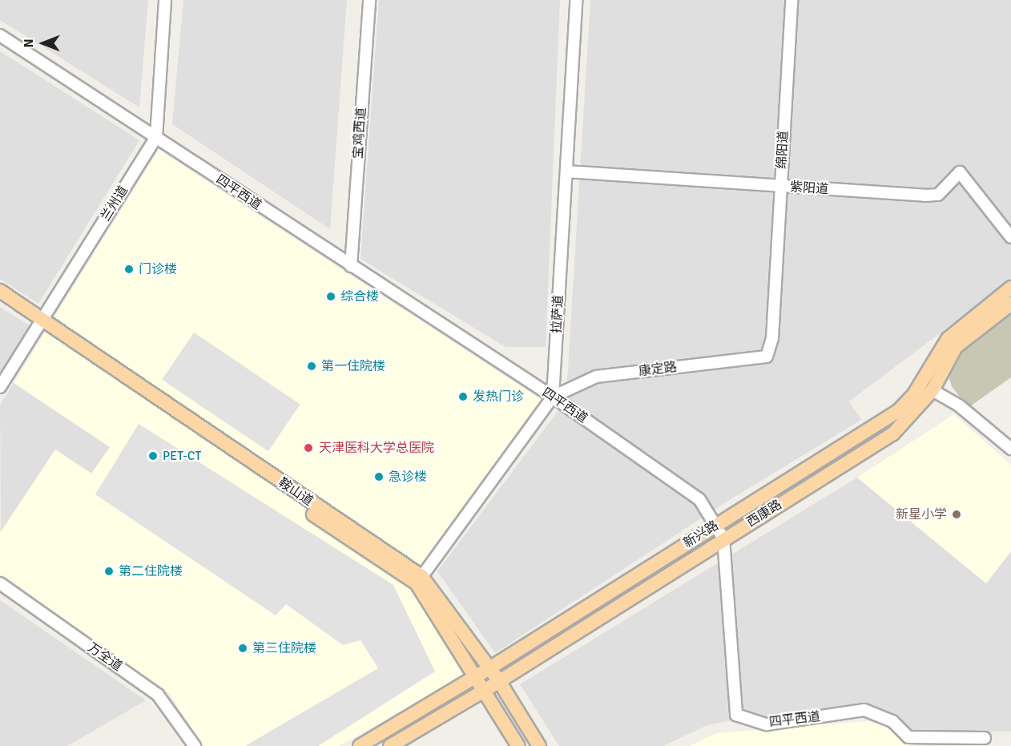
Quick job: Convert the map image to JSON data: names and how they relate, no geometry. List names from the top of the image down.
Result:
{
  "streets": {
    "main road": ["鞍山道", "西康路", "新兴路"],
    "street": [
      "宝鸡西道",
      "绵阳道",
      "紫阳道",
      "四平西道",
      "兰州道",
      "拉萨道",
      "康定路",
      "万全道"
    ]
  },
  "crossings": [
    ["宝鸡西道", "四平西道"],
    ["绵阳道", "紫阳道"],
    ["绵阳道", "康定路"],
    ["紫阳道", "拉萨道"],
    ["四平西道", "兰州道"],
    ["四平西道", "拉萨道"],
    ["四平西道", "康定路"],
    ["四平西道", "西康路"],
    ["四平西道", "新兴路"],
    ["兰州道", "鞍山道"],
    ["拉萨道", "康定路"],
    ["鞍山道", "西康路"],
    ["鞍山道", "新兴路"]
  ],
  "places": [
    "门诊楼",
    "综合楼",
    "第一住院楼",
    "发热门诊",
    "天津医科大学总医院",
    "PET-CT",
    "急诊楼",
    "新星小学",
    "第二住院楼",
    "第三住院楼"
  ],
  "north": "left"
}
